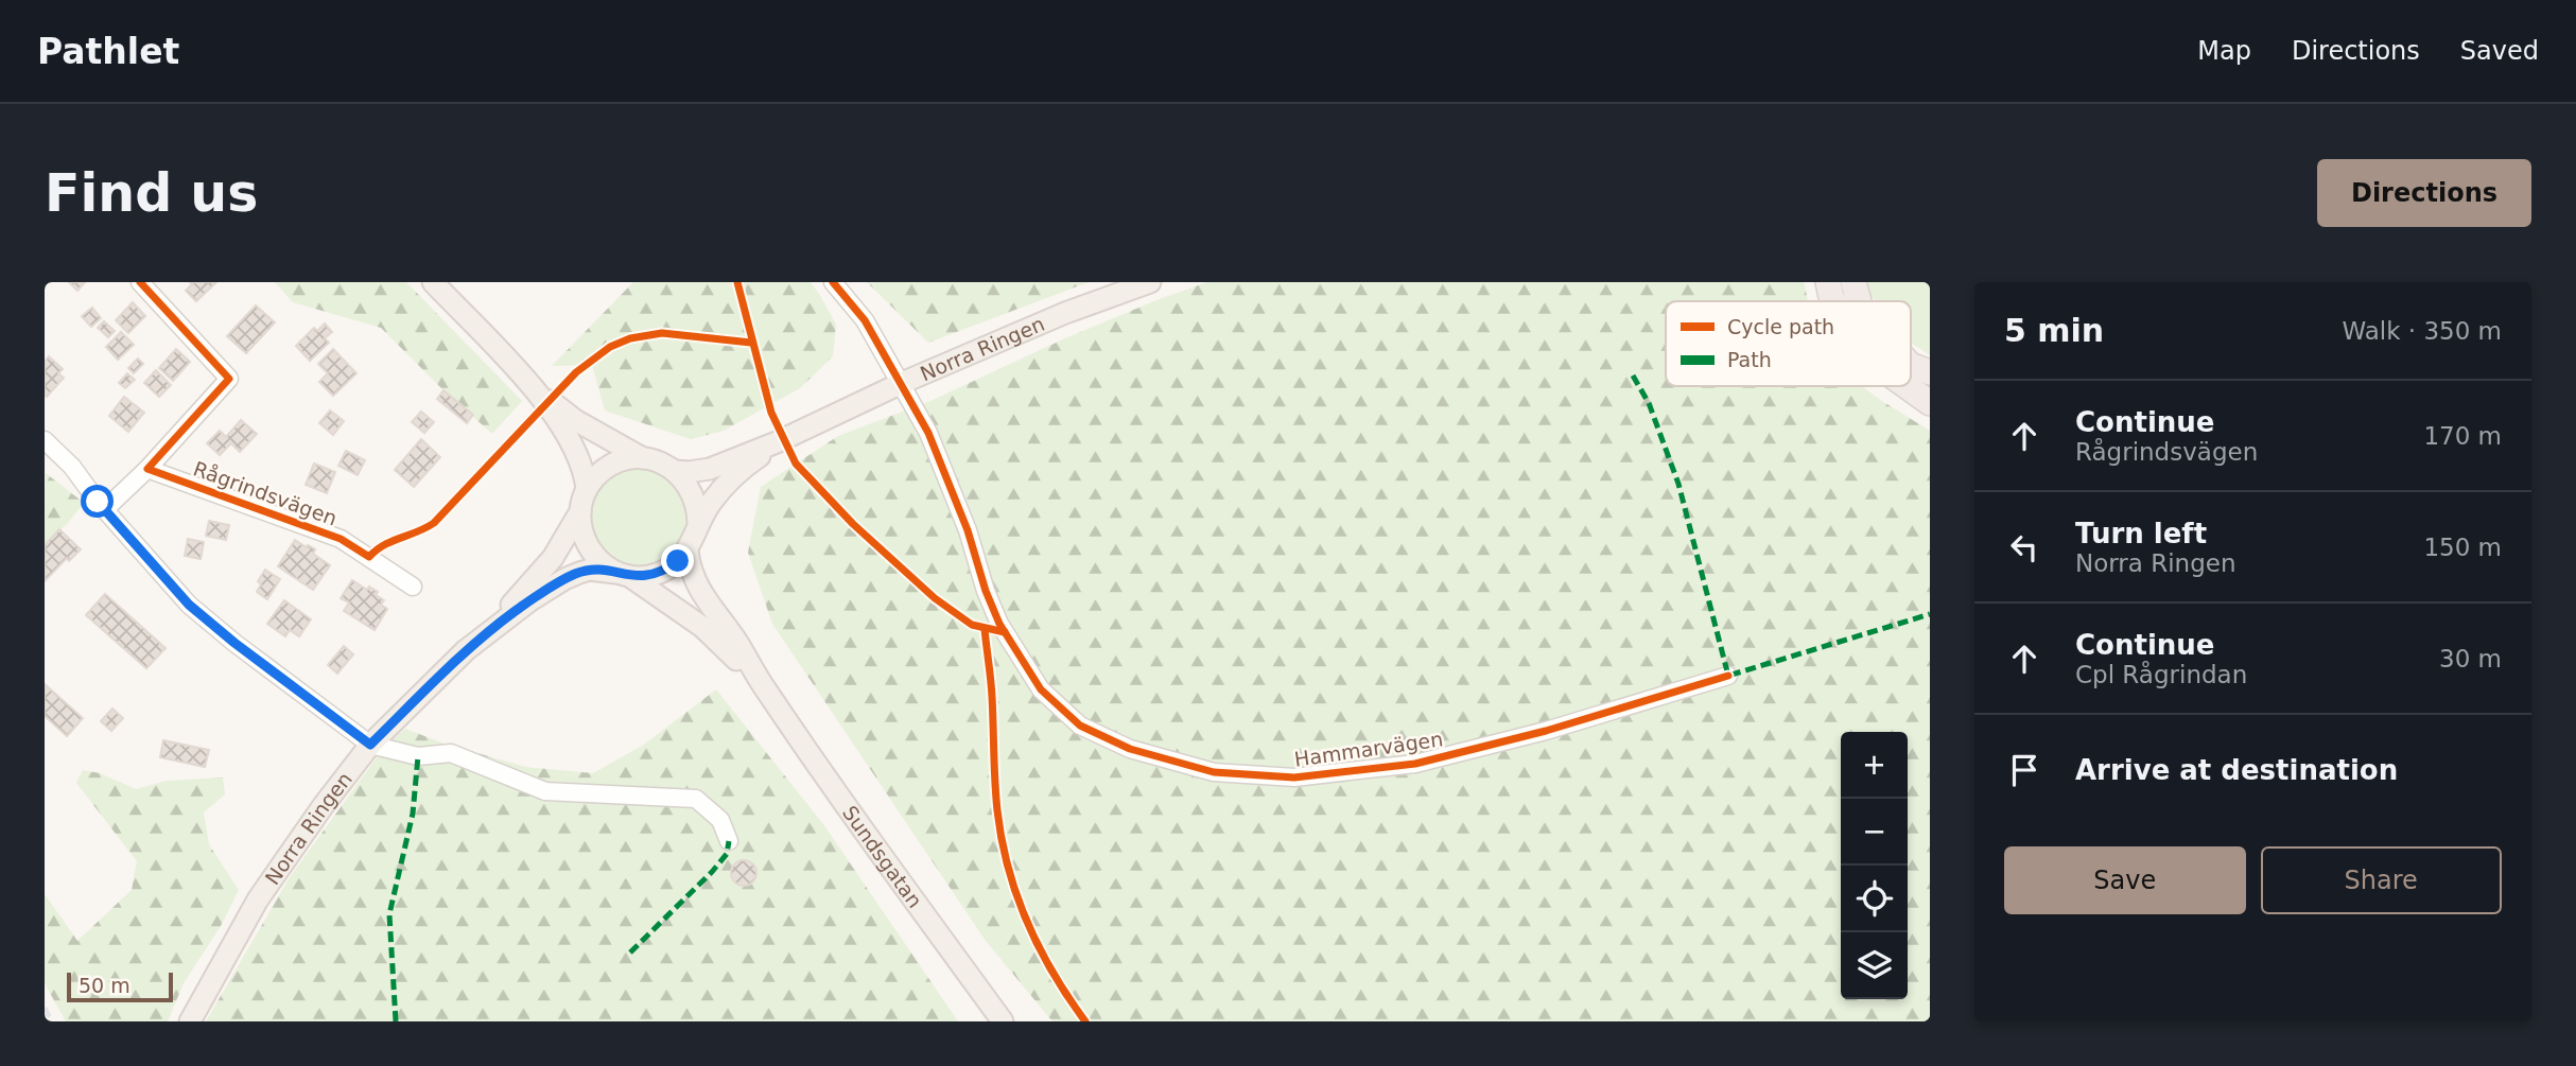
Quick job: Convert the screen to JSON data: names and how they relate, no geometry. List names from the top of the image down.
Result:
{
  "streets": {
    "main road": ["Norra Ringen", "Sundsgatan"],
    "street": ["Rågrindsvägen", "Hammarvägen"]
  },
  "crossings": [
    ["Norra Ringen", "Hammarvägen"],
    ["Norra Ringen", "Sundsgatan"]
  ],
  "legend": ["Cycle path", "Path"],
  "scale_bar": "50 m",
  "page": {
    "header": "Pathlet",
    "nav": ["Map", "Directions", "Saved"],
    "buttons": [
      "Directions",
      ["Save", "Share"]
    ],
    "title": "Find us",
    "heading": ["5 min", "Walk · 350 m"],
    "list": [
      ["Continue", "Rågrindsvägen", "170 m"],
      ["Turn left", "Norra Ringen", "150 m"],
      ["Continue", "Cpl Rågrindan", "30 m"],
      "Arrive at destination"
    ],
    "map_buttons": ["+", "−"],
    "scale": "50 m"
  }
}
